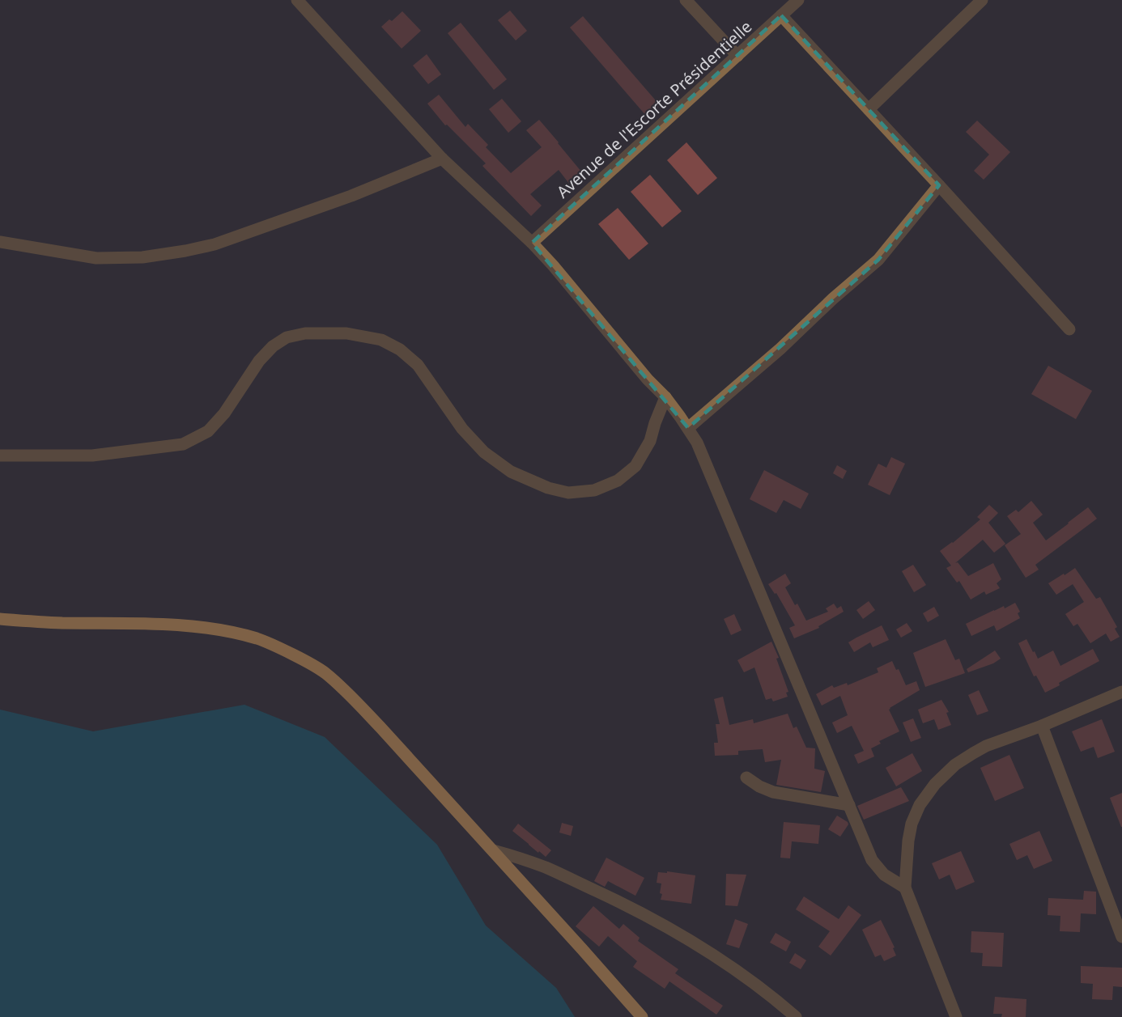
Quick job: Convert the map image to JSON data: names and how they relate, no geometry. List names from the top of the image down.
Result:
{
  "streets": {
    "street": ["Avenue de l'Escorte Présidentielle"]
  }
}
